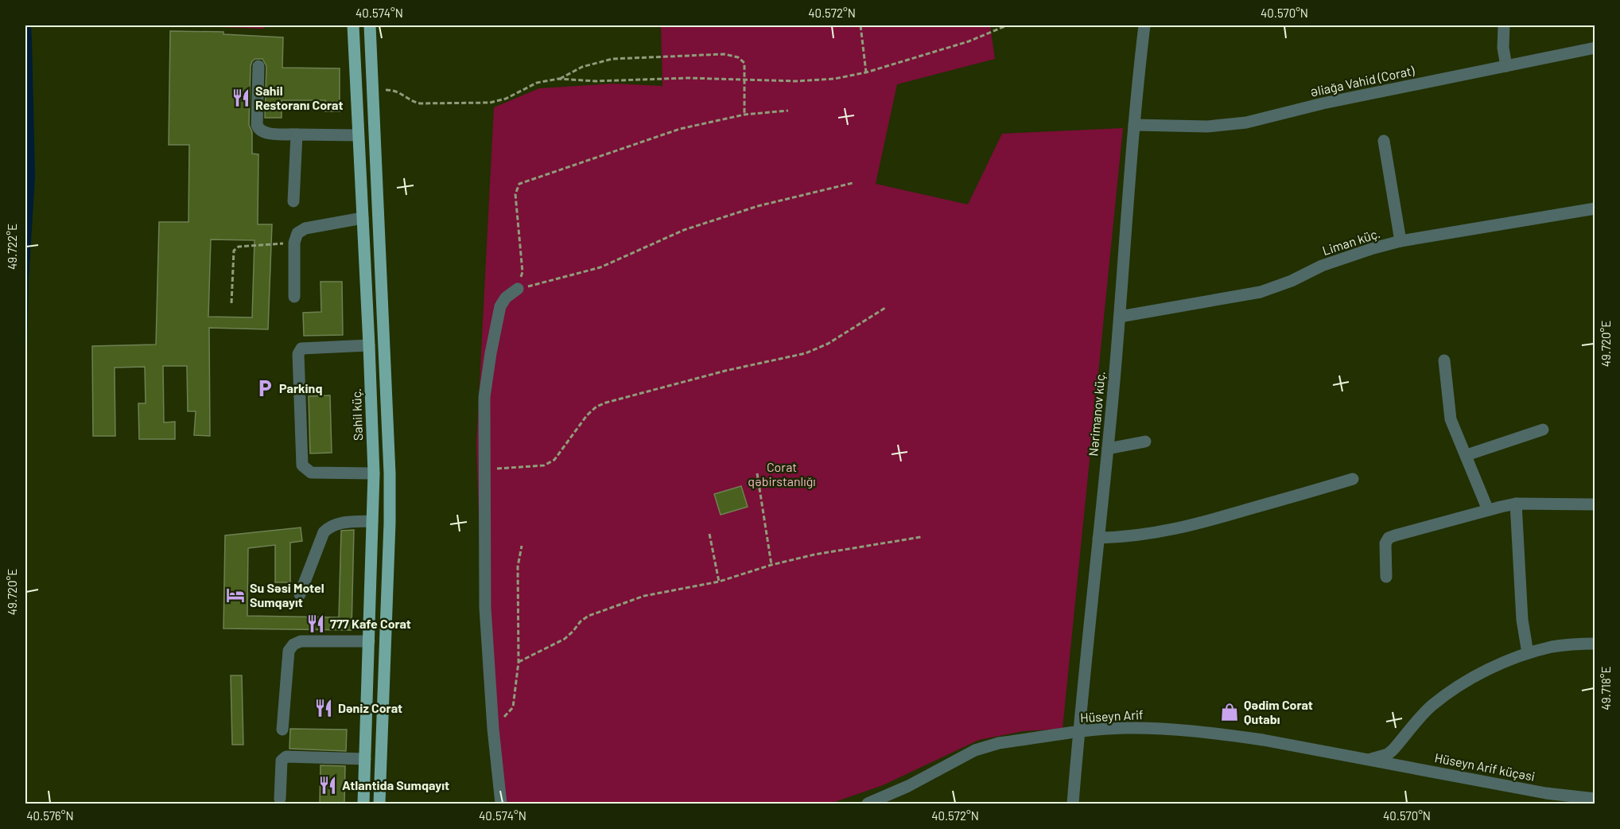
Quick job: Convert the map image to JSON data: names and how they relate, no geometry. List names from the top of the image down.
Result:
{
  "streets": {
    "main road": ["Sahil küç."],
    "street": [
      "Əliağa Vahid (Corat)",
      "Liman küç.",
      "Nərimanov küç.",
      "Hüseyn Arif",
      "Hüseyn Arif küçəsi"
    ]
  },
  "crossings": [
    ["Əliağa Vahid (Corat)", "Nərimanov küç."],
    ["Liman küç.", "Nərimanov küç."],
    ["Nərimanov küç.", "Hüseyn Arif"],
    ["Hüseyn Arif", "Hüseyn Arif küçəsi"]
  ],
  "parks": ["Corat qəbirstanlığı"],
  "places": {
    "restaurant": [
      "Sahil Restoranı Corat",
      "777 Kafe Corat",
      "Dəniz Corat",
      "Atlantida Sumqayıt"
    ],
    "parking": ["Parkinq"],
    "hotel": ["Su Səsi Motel Sumqayıt"],
    "shop": ["Qədim Corat Qutabı"]
  },
  "coordinates": [
    "40.574°N",
    "40.572°N",
    "40.570°N",
    "49.722°E",
    "49.720°E",
    "49.718°E",
    "40.576°N"
  ]
}
